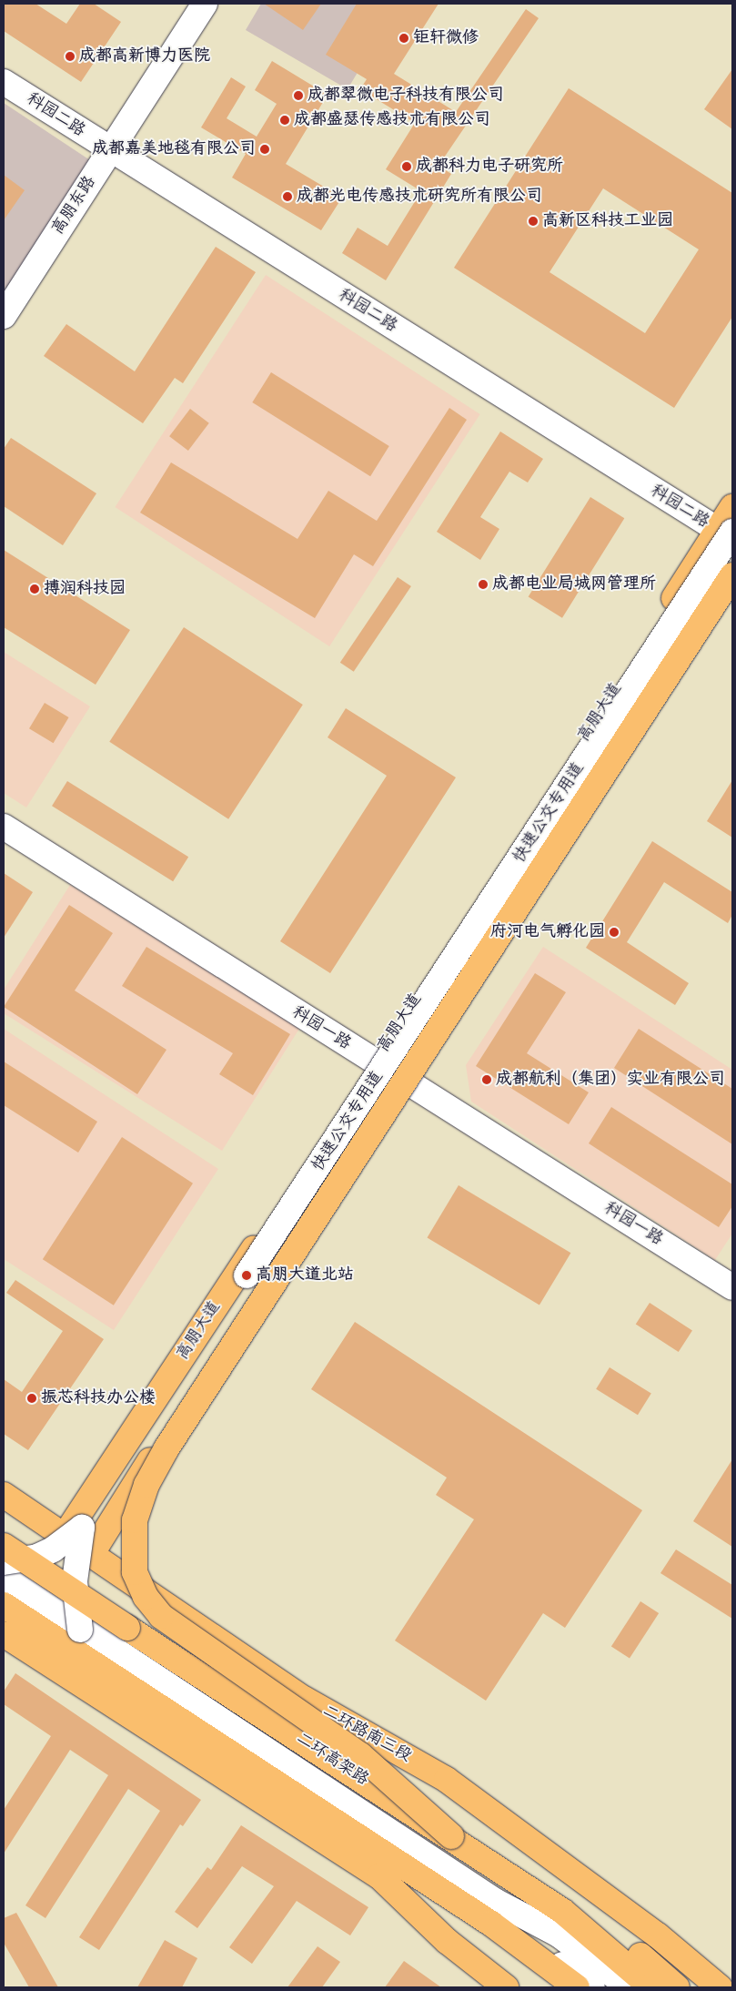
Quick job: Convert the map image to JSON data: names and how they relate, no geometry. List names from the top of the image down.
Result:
{
  "streets": {
    "main road": ["高朋大道", "二环路南三段", "二环高架路"],
    "street": [
      "科园二路",
      "高朋东路",
      "快速公交专用道",
      "科园一路"
    ]
  },
  "crossings": [
    ["科园二路", "高朋东路"],
    ["科园二路", "高朋大道"],
    ["科园二路", "快速公交专用道"],
    ["高朋大道", "快速公交专用道"],
    ["高朋大道", "科园一路"],
    ["高朋大道", "二环路南三段"],
    ["快速公交专用道", "二环路南三段"]
  ],
  "places": [
    "钜轩微修",
    "成都高新博力医院",
    "成都翠微电子科技有限公司",
    "成都盛瑟传感技术有限公司",
    "成都嘉美地毯有限公司",
    "成都科力电子研究所",
    "成都光电传感技术研究所有限公司",
    "高新区科技工业园",
    "成都电业局城网管理所",
    "搏润科技园",
    "府河电气孵化园",
    "成都航利（集团）实业有限公司",
    "高朋大道北站",
    "振芯科技办公楼"
  ]
}
